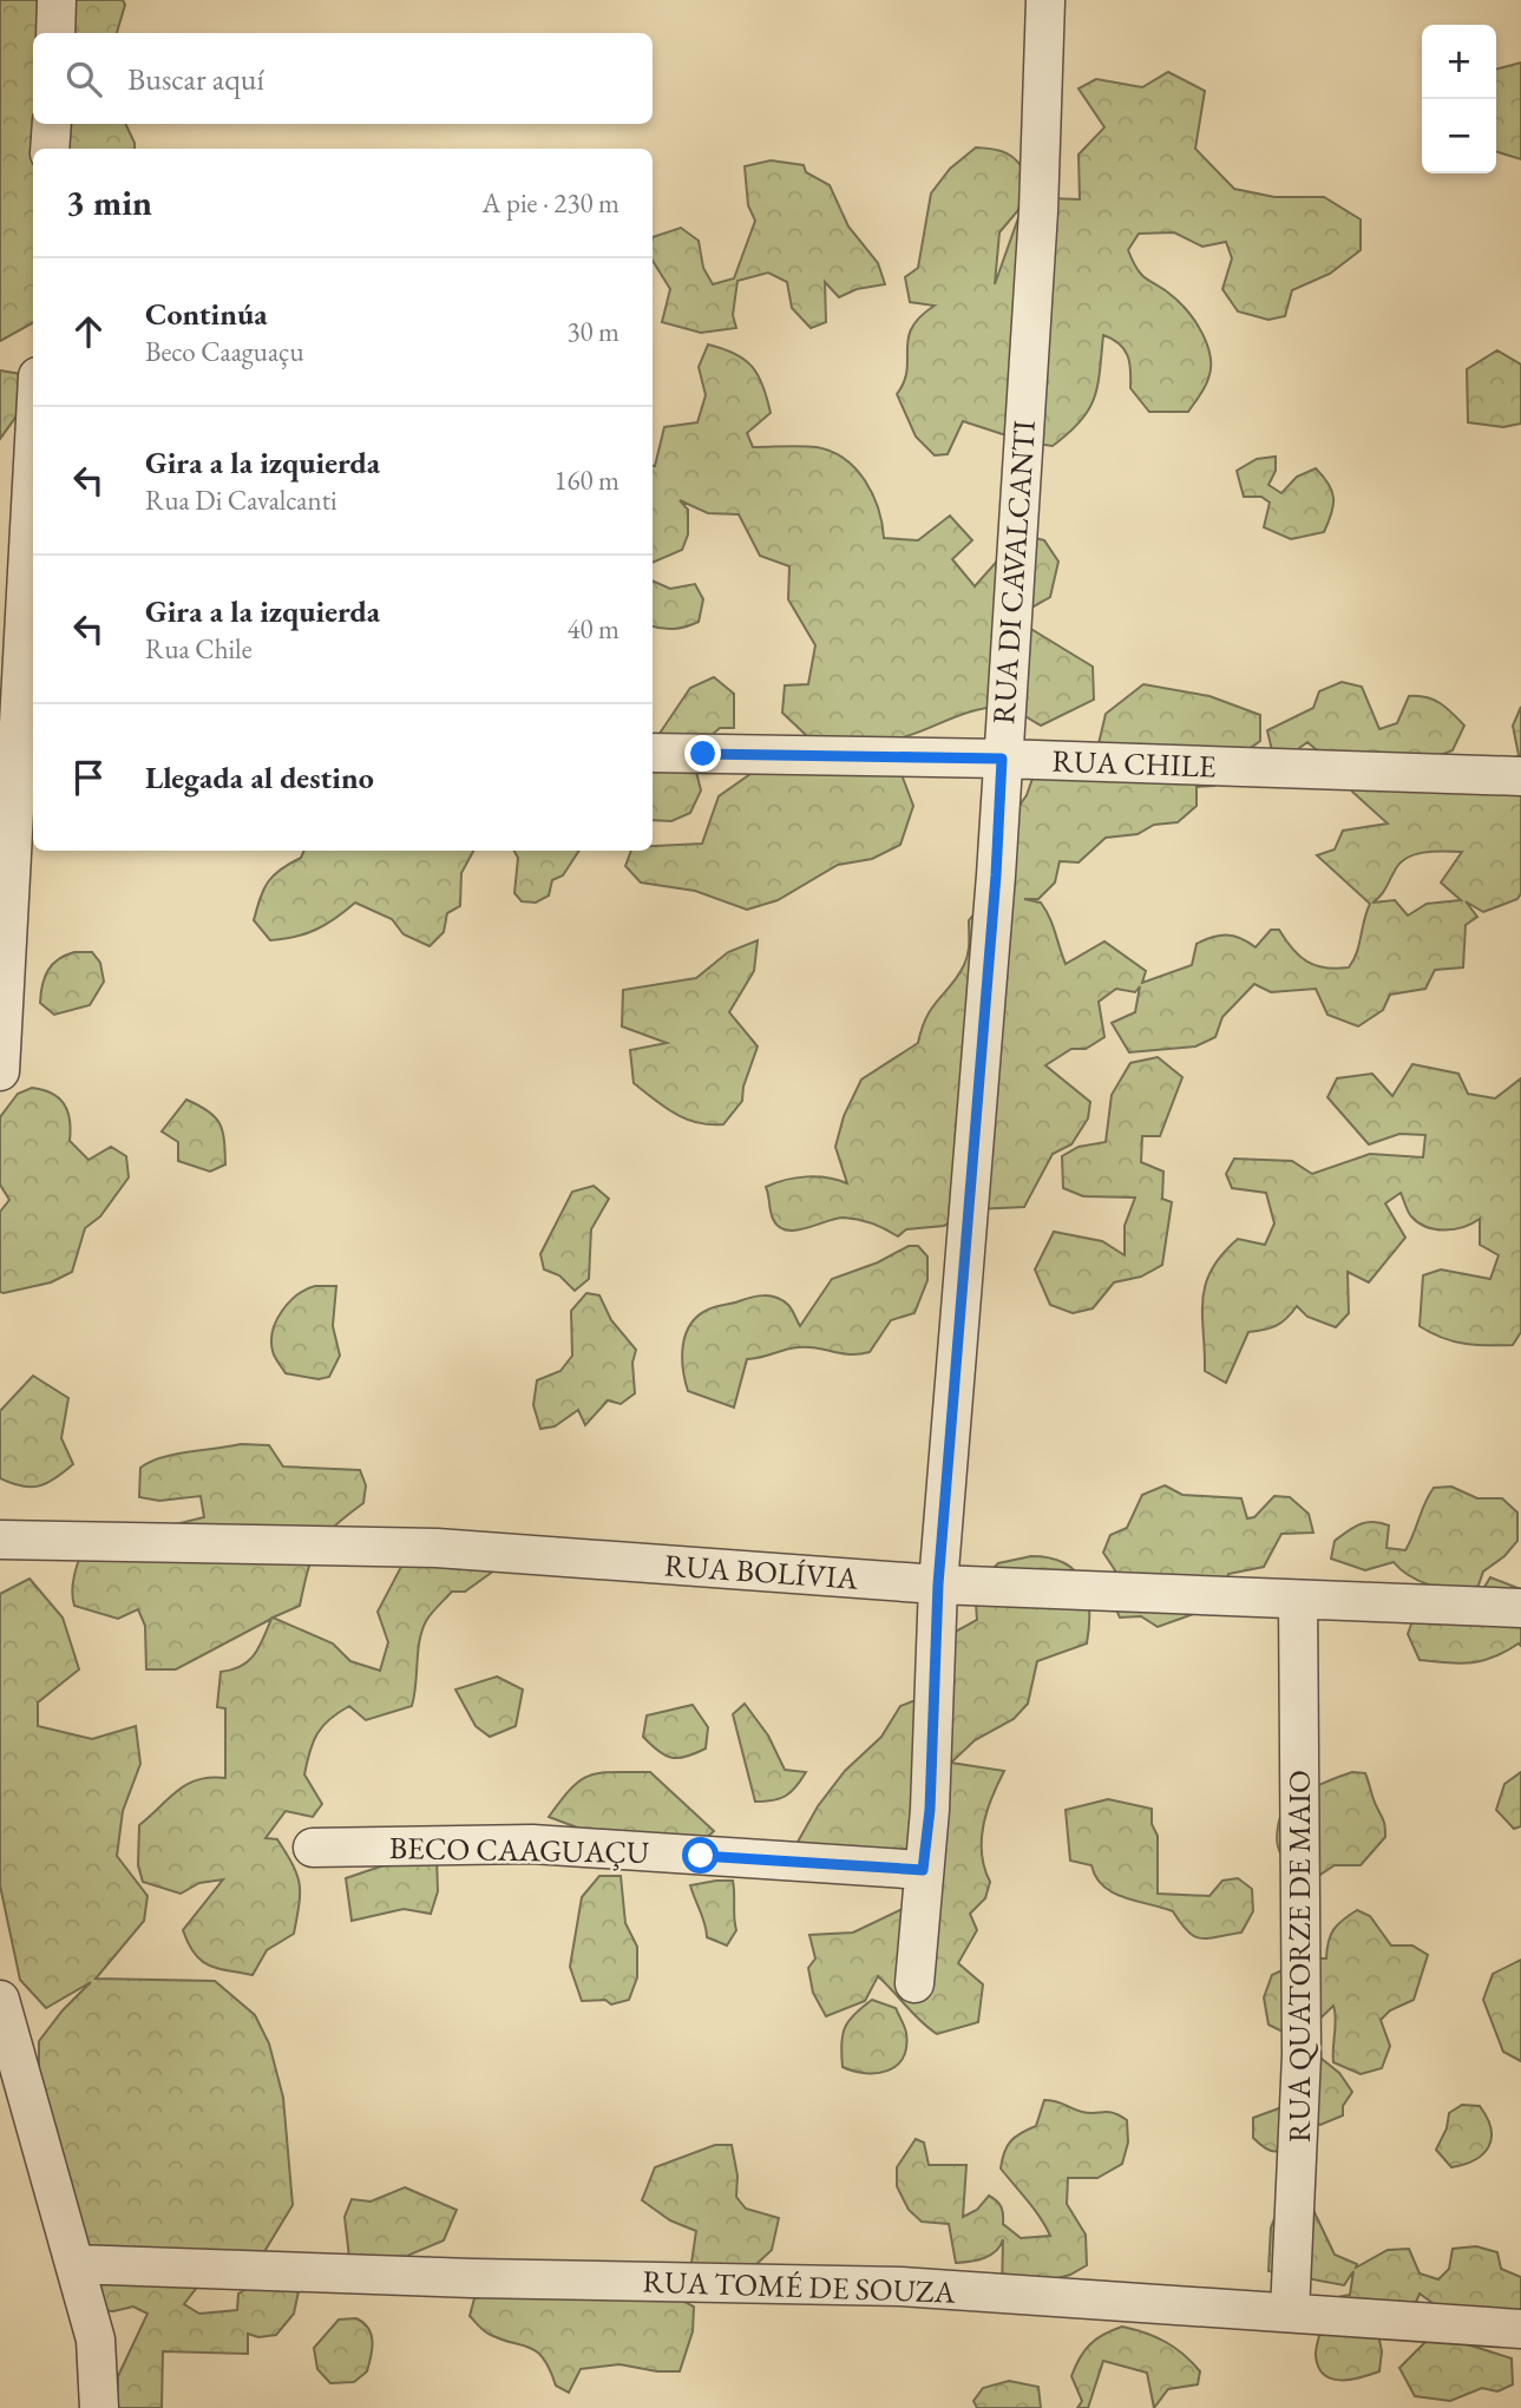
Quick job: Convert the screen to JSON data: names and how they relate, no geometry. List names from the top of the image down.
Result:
{
  "streets": {
    "street": [
      "RUA DI CAVALCANTI",
      "RUA CHILE",
      "RUA BOLÍVIA",
      "BECO CAAGUAÇU",
      "RUA QUATORZE DE MAIO",
      "RUA TOMÉ DE SOUZA"
    ]
  },
  "crossings": [
    ["RUA DI CAVALCANTI", "RUA CHILE"],
    ["RUA DI CAVALCANTI", "RUA BOLÍVIA"],
    ["RUA DI CAVALCANTI", "BECO CAAGUAÇU"],
    ["RUA BOLÍVIA", "RUA QUATORZE DE MAIO"],
    ["RUA QUATORZE DE MAIO", "RUA TOMÉ DE SOUZA"]
  ],
  "page": {
    "map_buttons": ["+", "−"],
    "search": "Buscar aquí",
    "heading": ["3 min", "A pie · 230 m"],
    "list": [
      ["Continúa", "Beco Caaguaçu", "30 m"],
      ["Gira a la izquierda", "Rua Di Cavalcanti", "160 m"],
      ["Gira a la izquierda", "Rua Chile", "40 m"],
      "Llegada al destino"
    ]
  }
}
